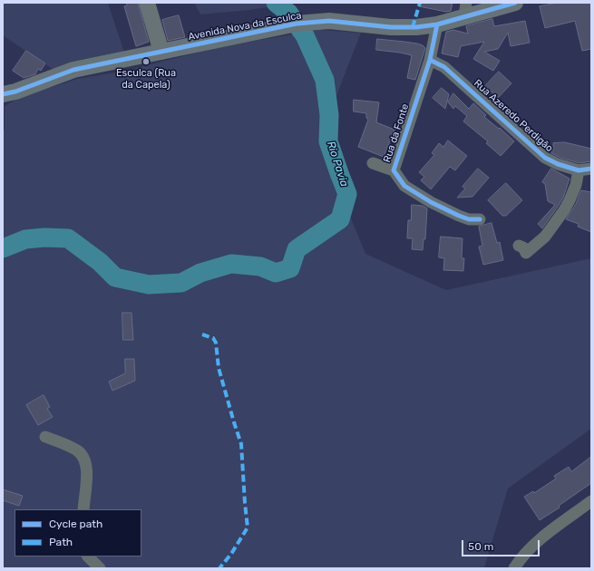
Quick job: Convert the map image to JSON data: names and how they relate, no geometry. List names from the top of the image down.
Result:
{
  "streets": {
    "street": ["Avenida Nova da Esculca", "Rua Azeredo Perdigão", "Rua da Fonte"]
  },
  "crossings": [
    ["Avenida Nova da Esculca", "Rua da Fonte"],
    ["Rua Azeredo Perdigão", "Rua da Fonte"]
  ],
  "water": ["Rio Pavia"],
  "places": ["Esculca (Rua da Capela)"],
  "legend": ["Cycle path", "Path"],
  "scale_bar": "50 m"
}
